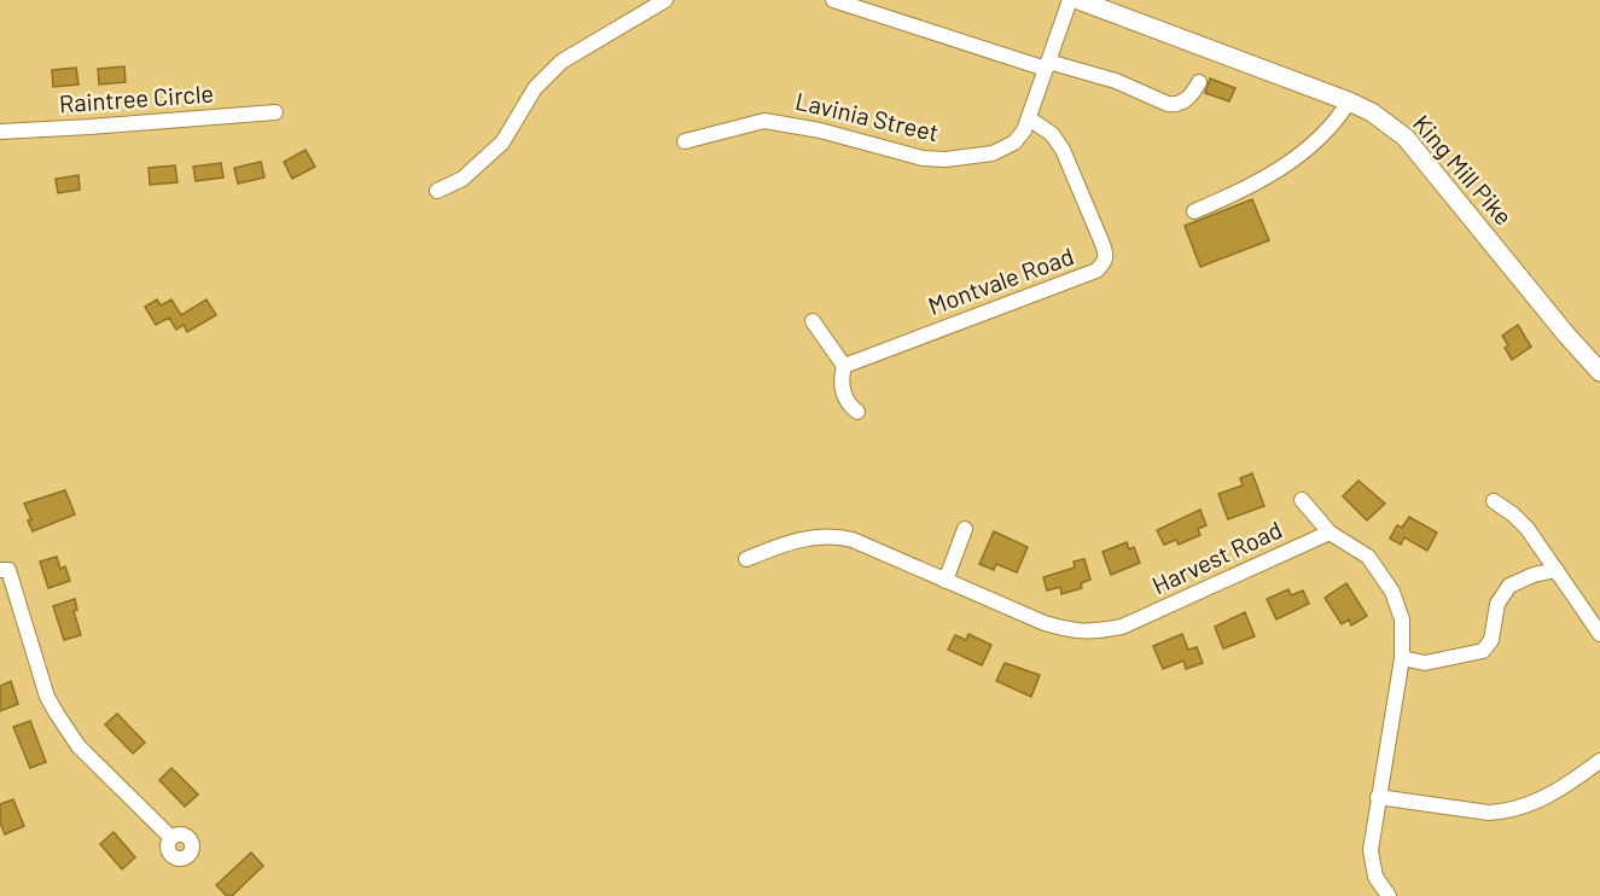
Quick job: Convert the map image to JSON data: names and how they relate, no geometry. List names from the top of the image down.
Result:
{
  "streets": {
    "main road": ["King Mill Pike"],
    "street": [
      "Raintree Circle",
      "Lavinia Street",
      "Montvale Road",
      "Harvest Road"
    ]
  },
  "crossings": [
    ["Lavinia Street", "Montvale Road"]
  ]
}
